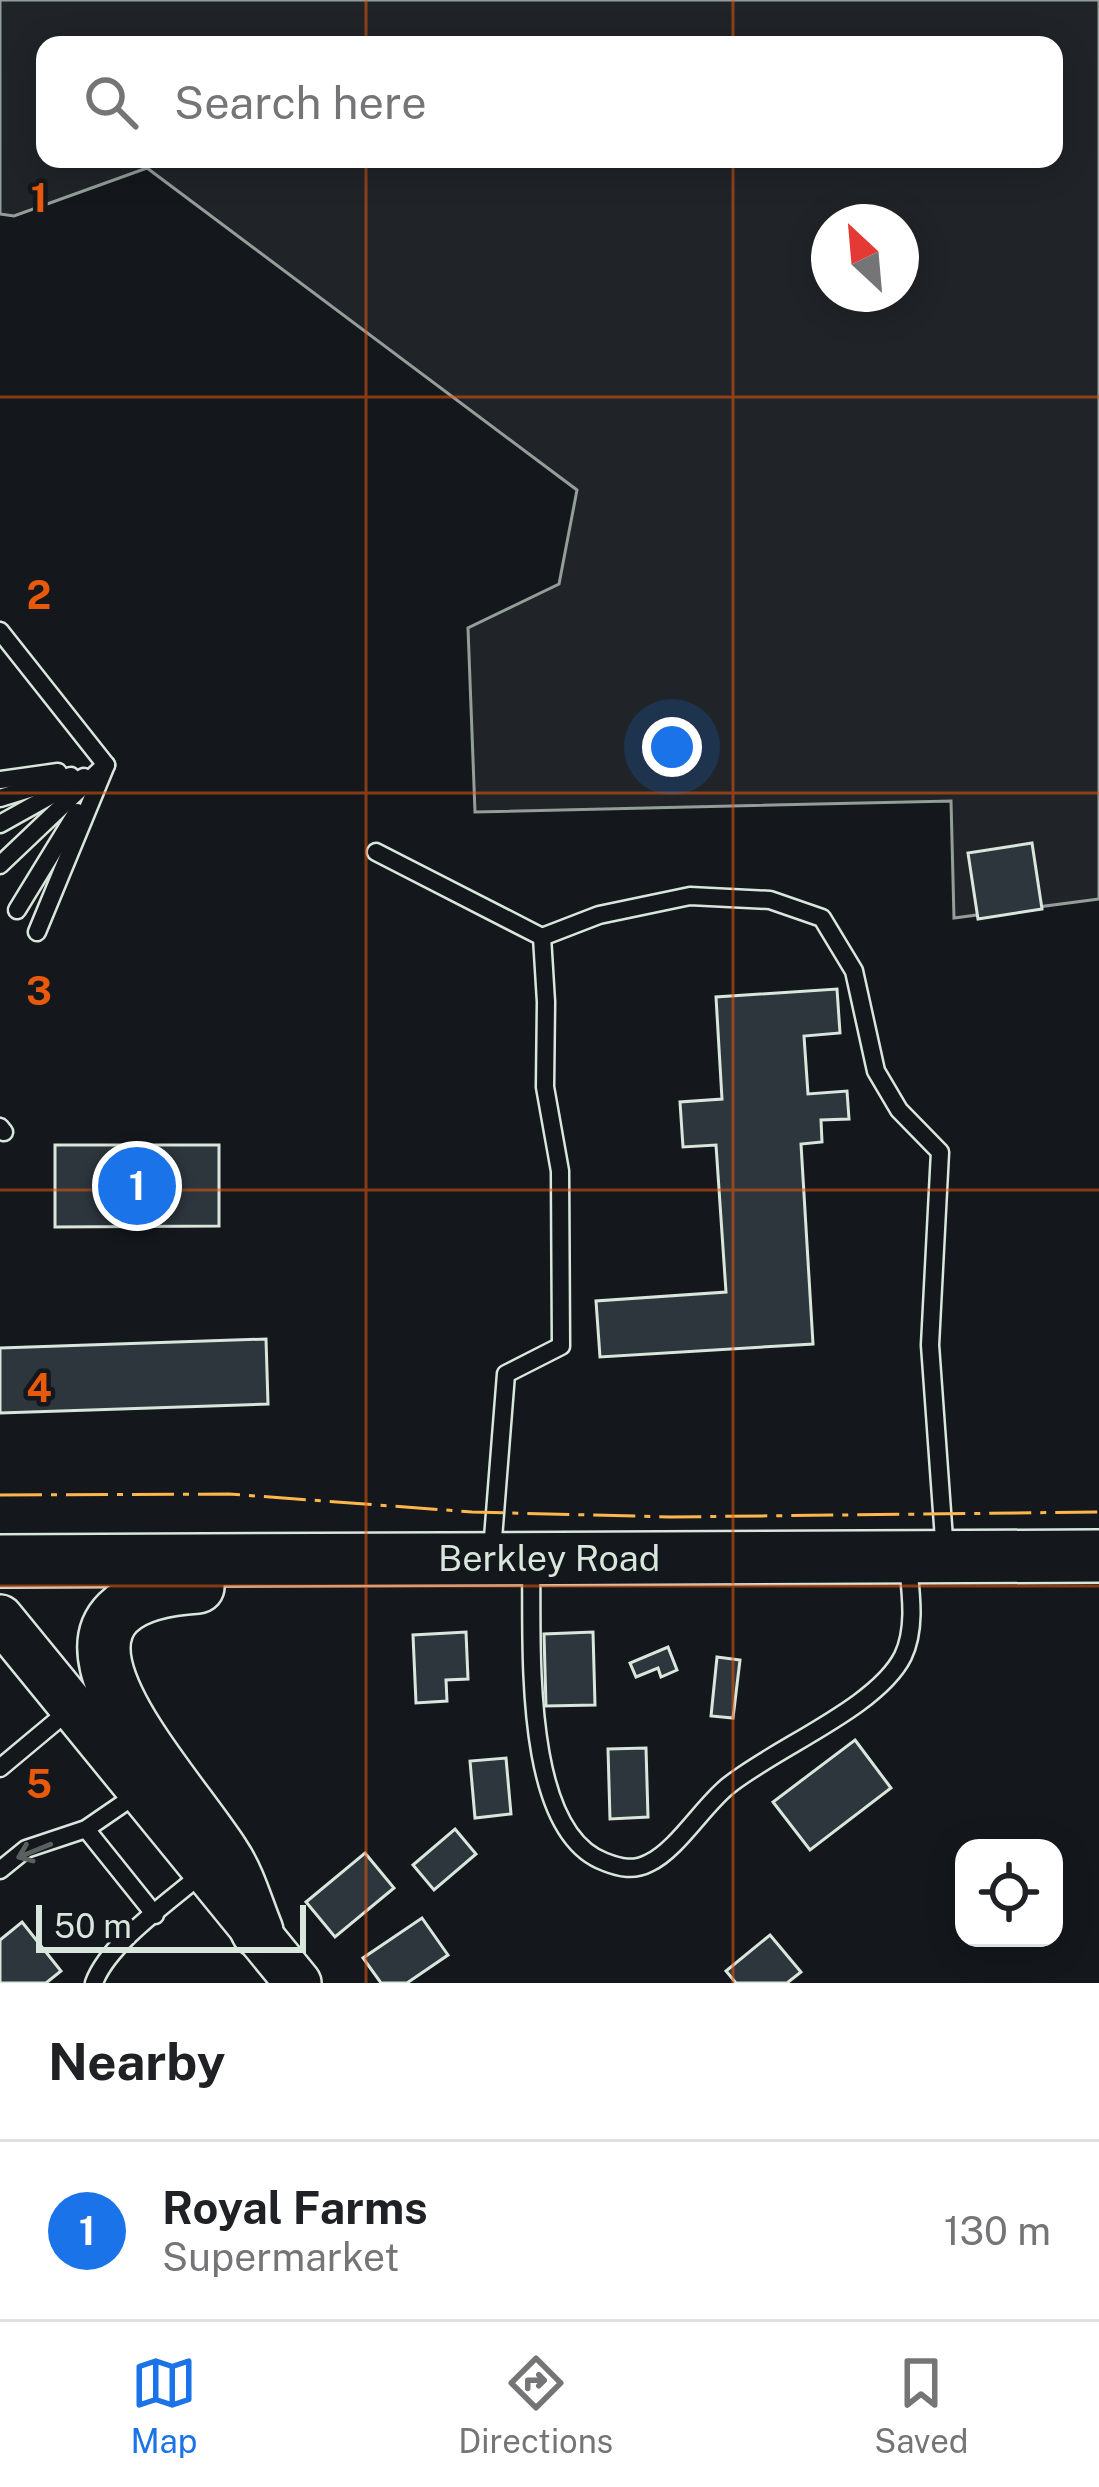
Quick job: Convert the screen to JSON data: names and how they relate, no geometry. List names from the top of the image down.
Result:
{
  "streets": {
    "main road": ["Berkley Road"]
  },
  "scale_bar": "50 m",
  "north": "top left",
  "page": {
    "search": "Search here",
    "pins": "1",
    "scale": "50 m",
    "heading": "Nearby",
    "list": [
      {
        "mark": "1",
        "name": "Royal Farms",
        "note": "Supermarket",
        "value": "130 m"
      }
    ],
    "nav": ["Map", "Directions", "Saved"]
  },
  "grid": {
    "rows": [
      "1",
      "2",
      "3",
      "4",
      "5"
    ]
  }
}
